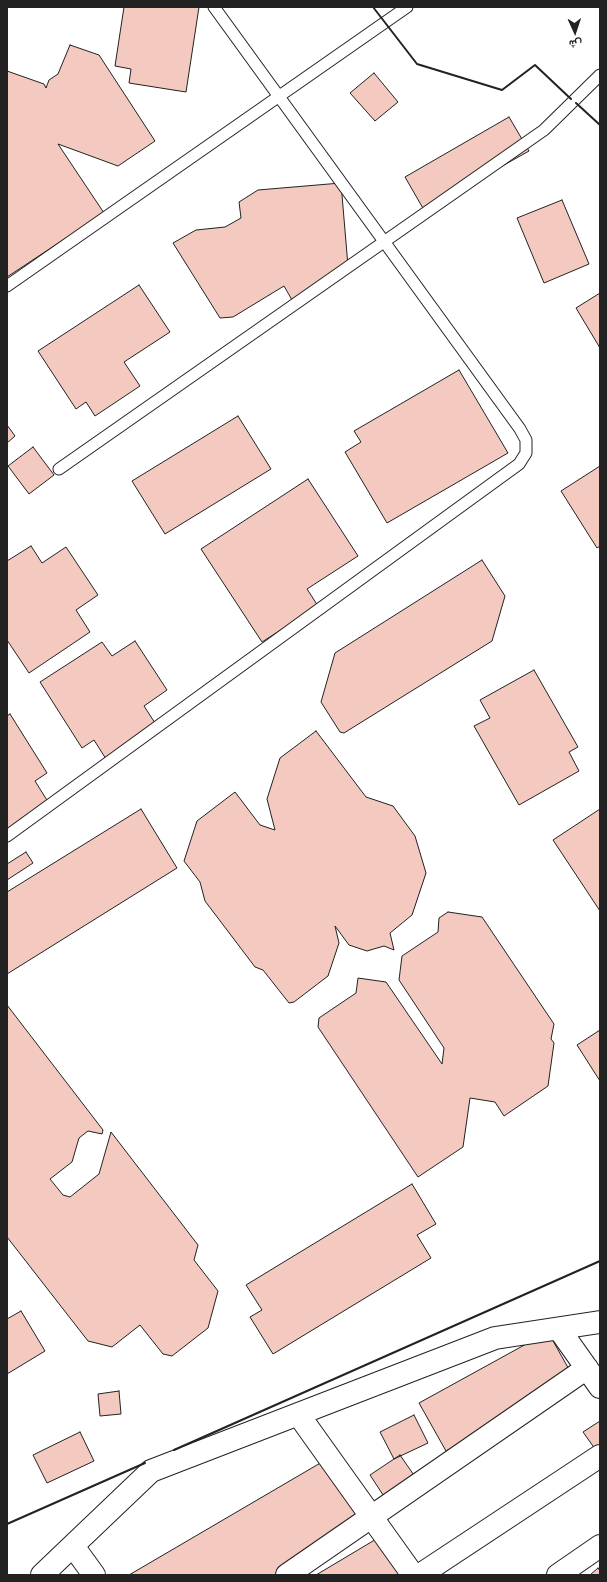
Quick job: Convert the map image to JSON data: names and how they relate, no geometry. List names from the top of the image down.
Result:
{
  "north": "bottom"
}
